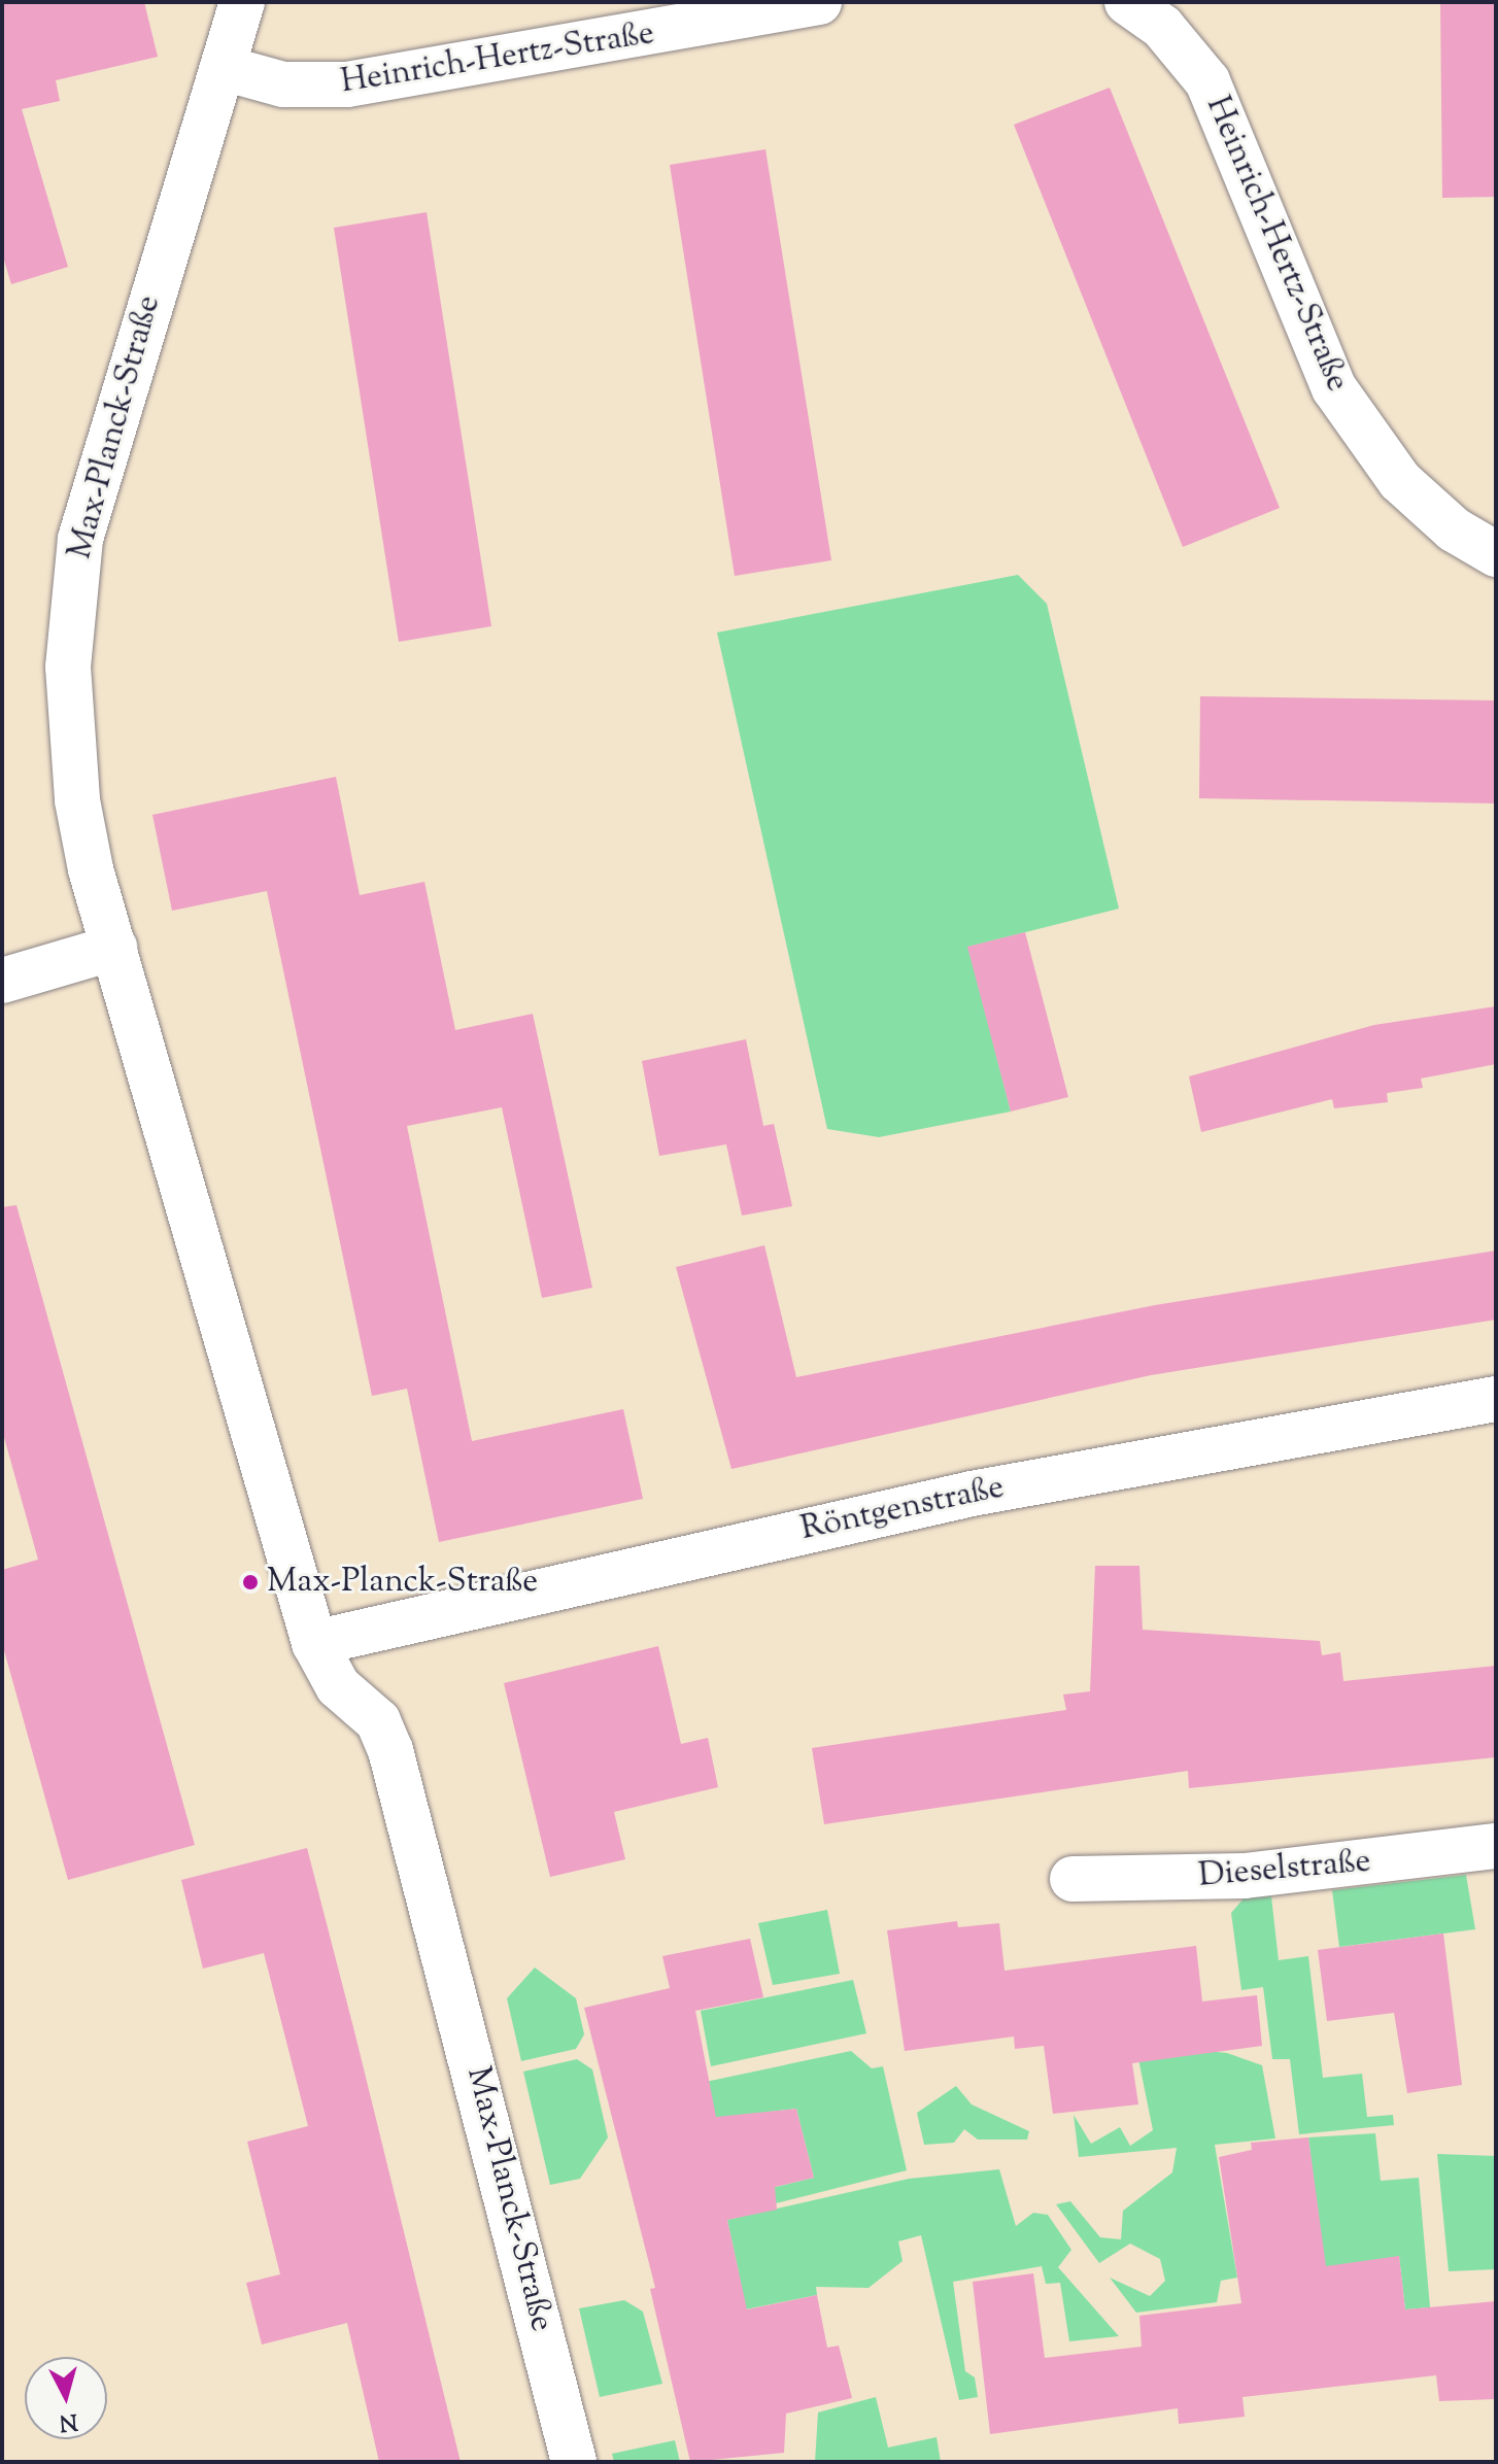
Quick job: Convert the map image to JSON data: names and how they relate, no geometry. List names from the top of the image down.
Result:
{
  "streets": {
    "street": [
      "Heinrich-Hertz-Straße",
      "Max-Planck-Straße",
      "Röntgenstraße",
      "Dieselstraße"
    ]
  },
  "crossings": [
    ["Heinrich-Hertz-Straße", "Max-Planck-Straße"],
    ["Max-Planck-Straße", "Röntgenstraße"]
  ],
  "places": ["Max-Planck-Straße"],
  "north": "bottom"
}
